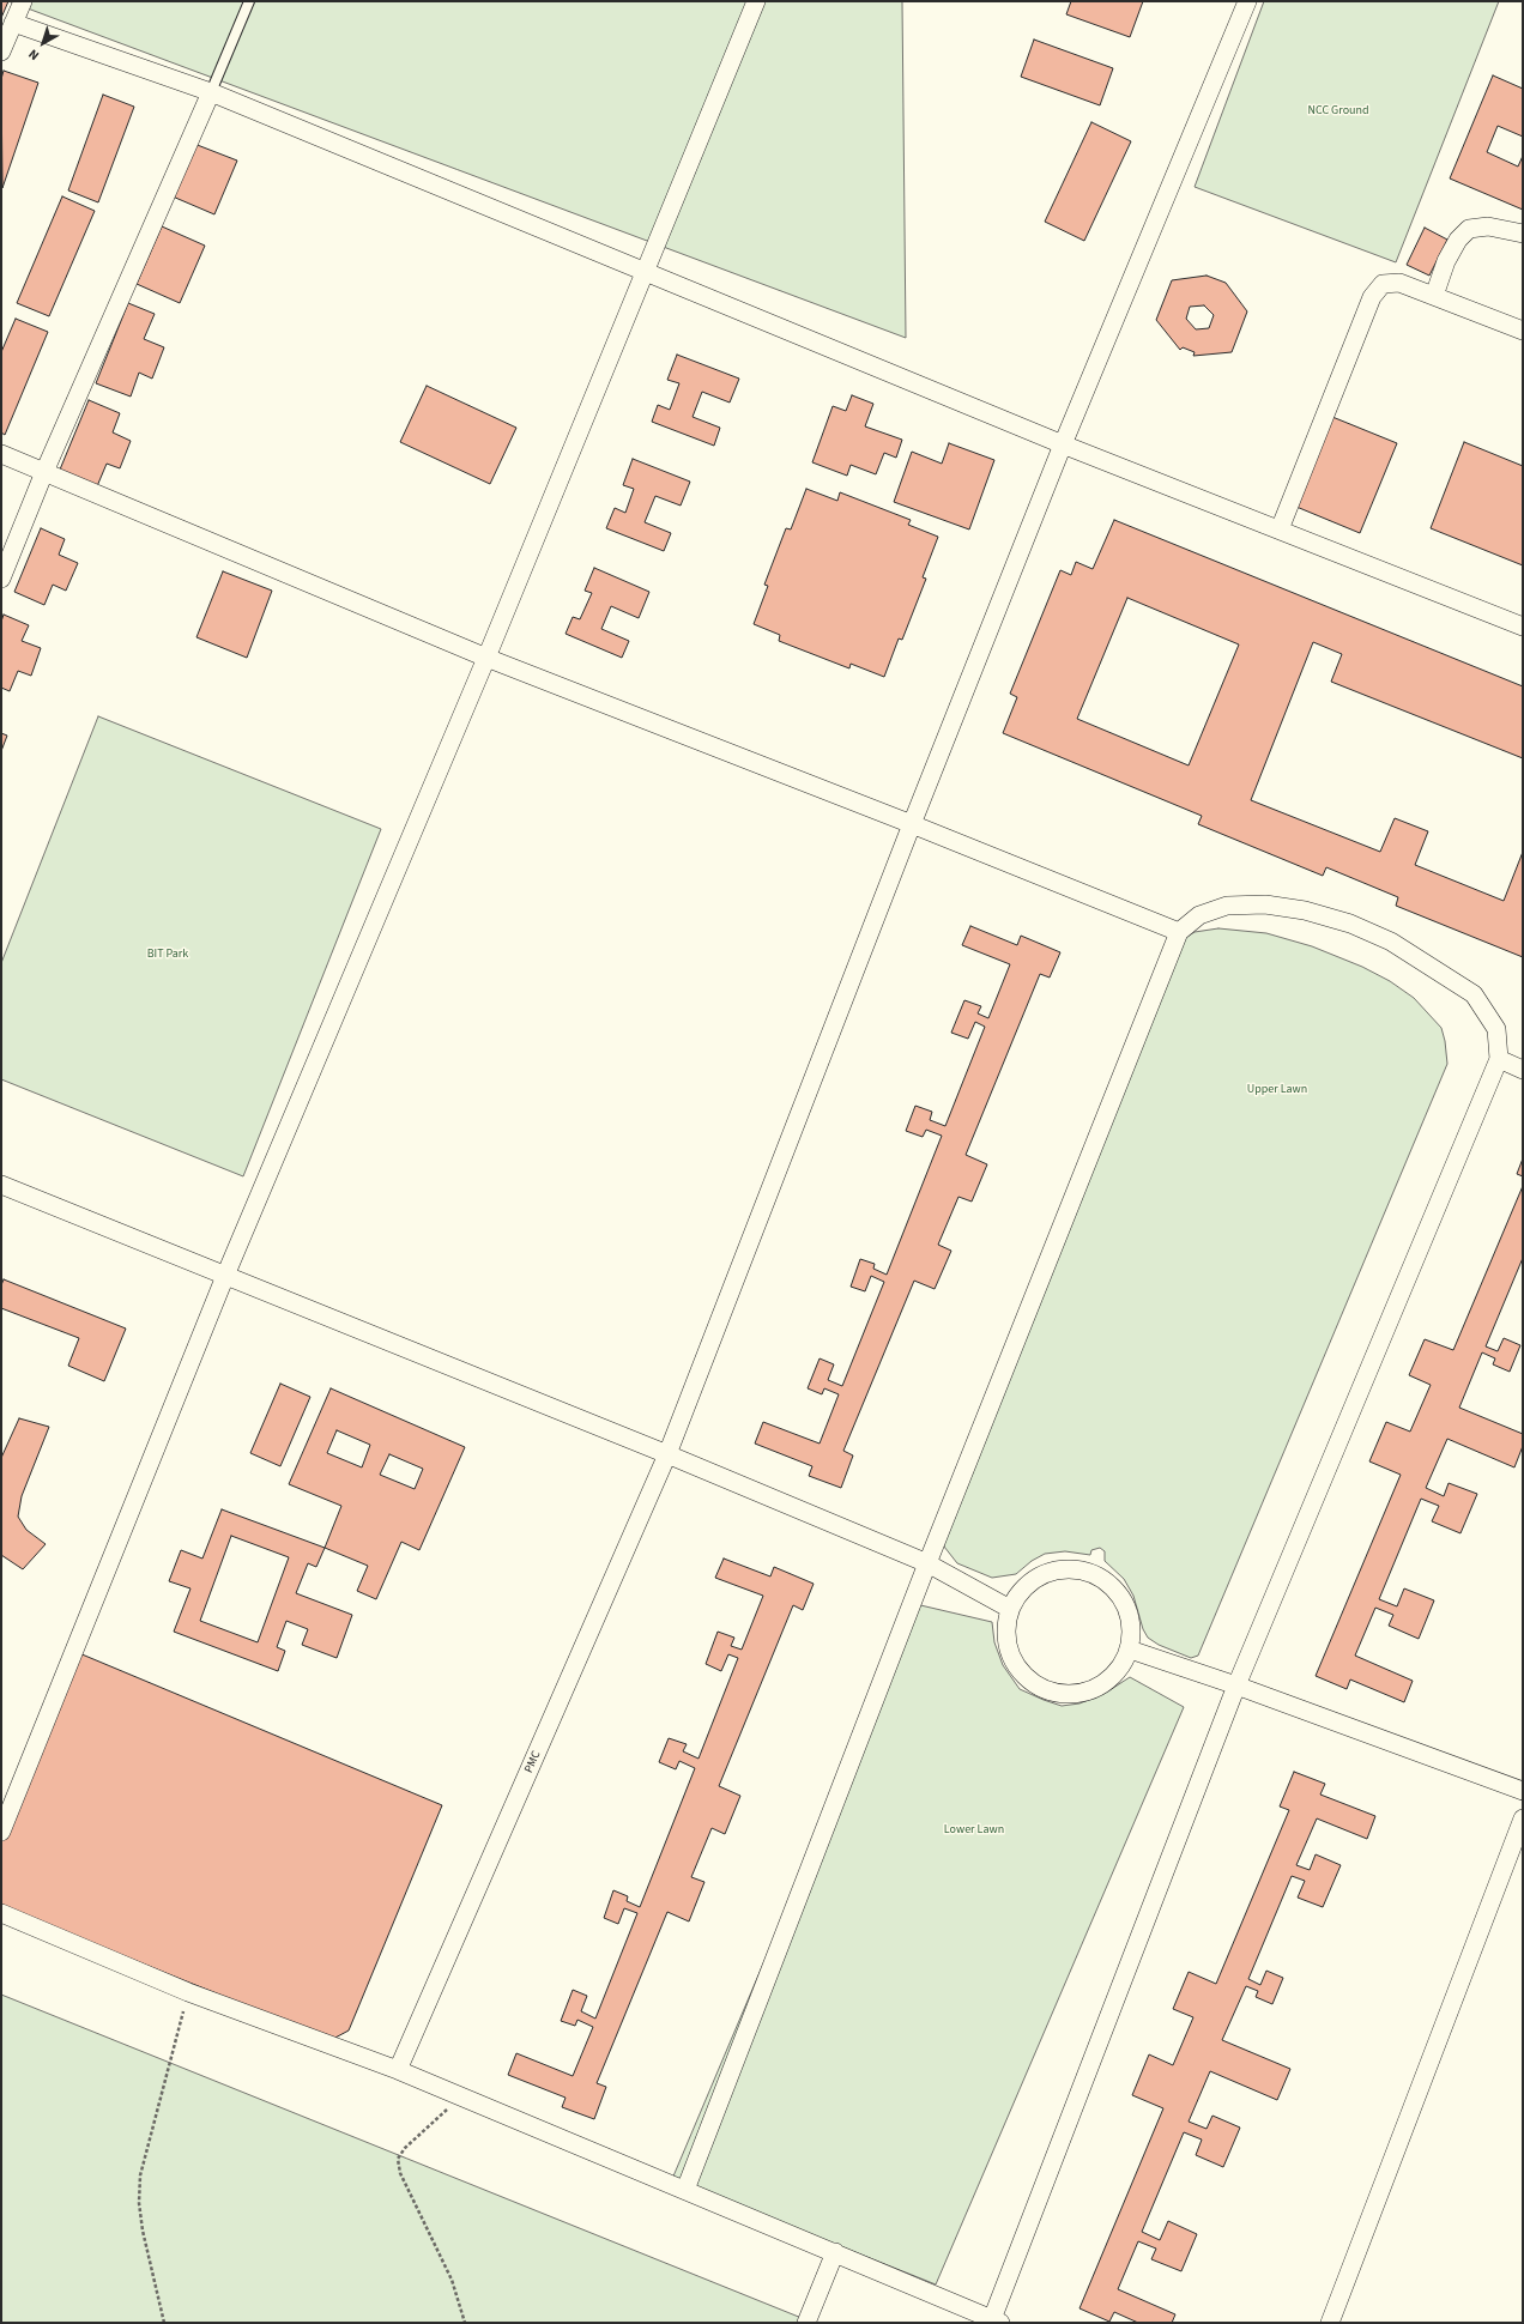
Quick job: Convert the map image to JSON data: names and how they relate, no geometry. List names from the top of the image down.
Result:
{
  "streets": {
    "street": ["PMC"]
  },
  "parks": [
    "NCC Ground",
    "BIT Park",
    "Upper Lawn",
    "Lower Lawn"
  ],
  "north": "bottom left"
}
